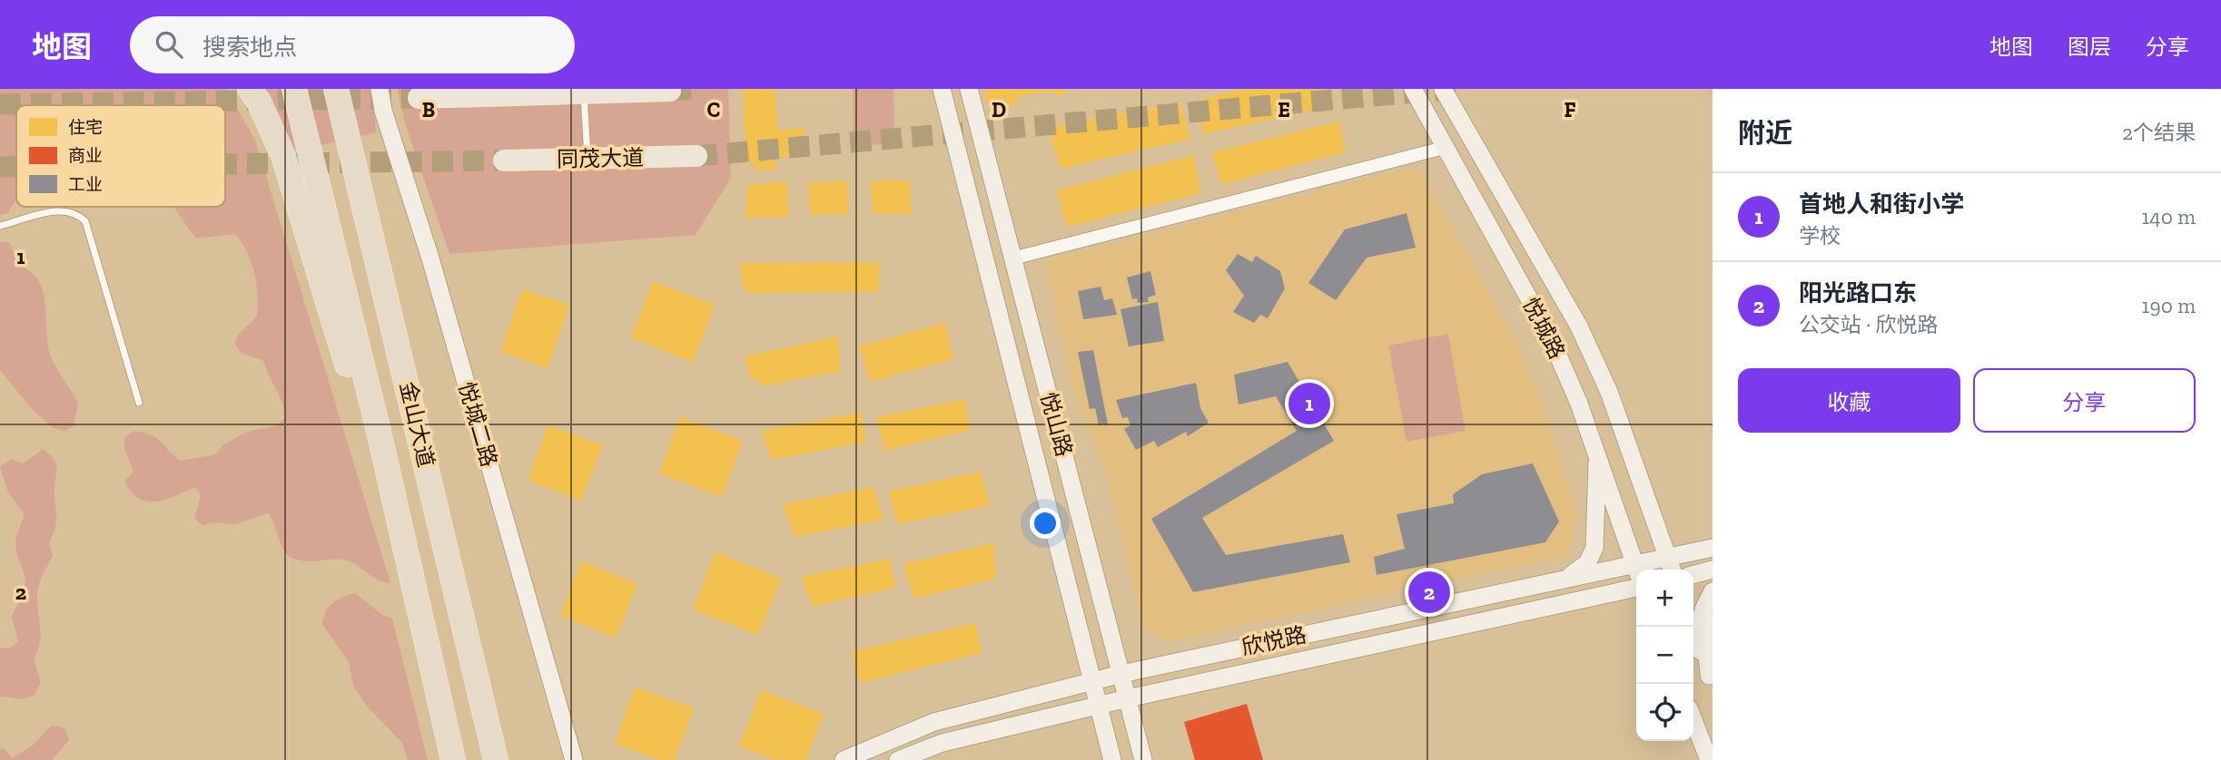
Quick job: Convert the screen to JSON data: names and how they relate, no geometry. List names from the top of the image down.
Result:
{
  "streets": {
    "highway": ["金山大道"],
    "main road": [
      "同茂大道",
      "悦城路",
      "悦城二路",
      "悦山路",
      "欣悦路"
    ]
  },
  "crossings": [
    ["悦城路", "欣悦路"],
    ["悦山路", "欣悦路"]
  ],
  "legend": ["住宅", "商业", "工业"],
  "page": {
    "header": "地图",
    "search": "搜索地点",
    "nav": ["地图", "图层", "分享"],
    "heading": ["附近", "2个结果"],
    "list": [
      {
        "mark": "1",
        "name": "首地人和街小学",
        "note": "学校",
        "value": "140 m"
      },
      {
        "mark": "2",
        "name": "阳光路口东",
        "note": "公交站 · 欣悦路",
        "value": "190 m"
      }
    ],
    "buttons": ["收藏", "分享"],
    "pins": ["1", "2"],
    "map_buttons": ["+", "−"]
  },
  "grid": {
    "columns": [
      "B",
      "C",
      "D",
      "E",
      "F"
    ],
    "rows": ["1", "2"]
  }
}
